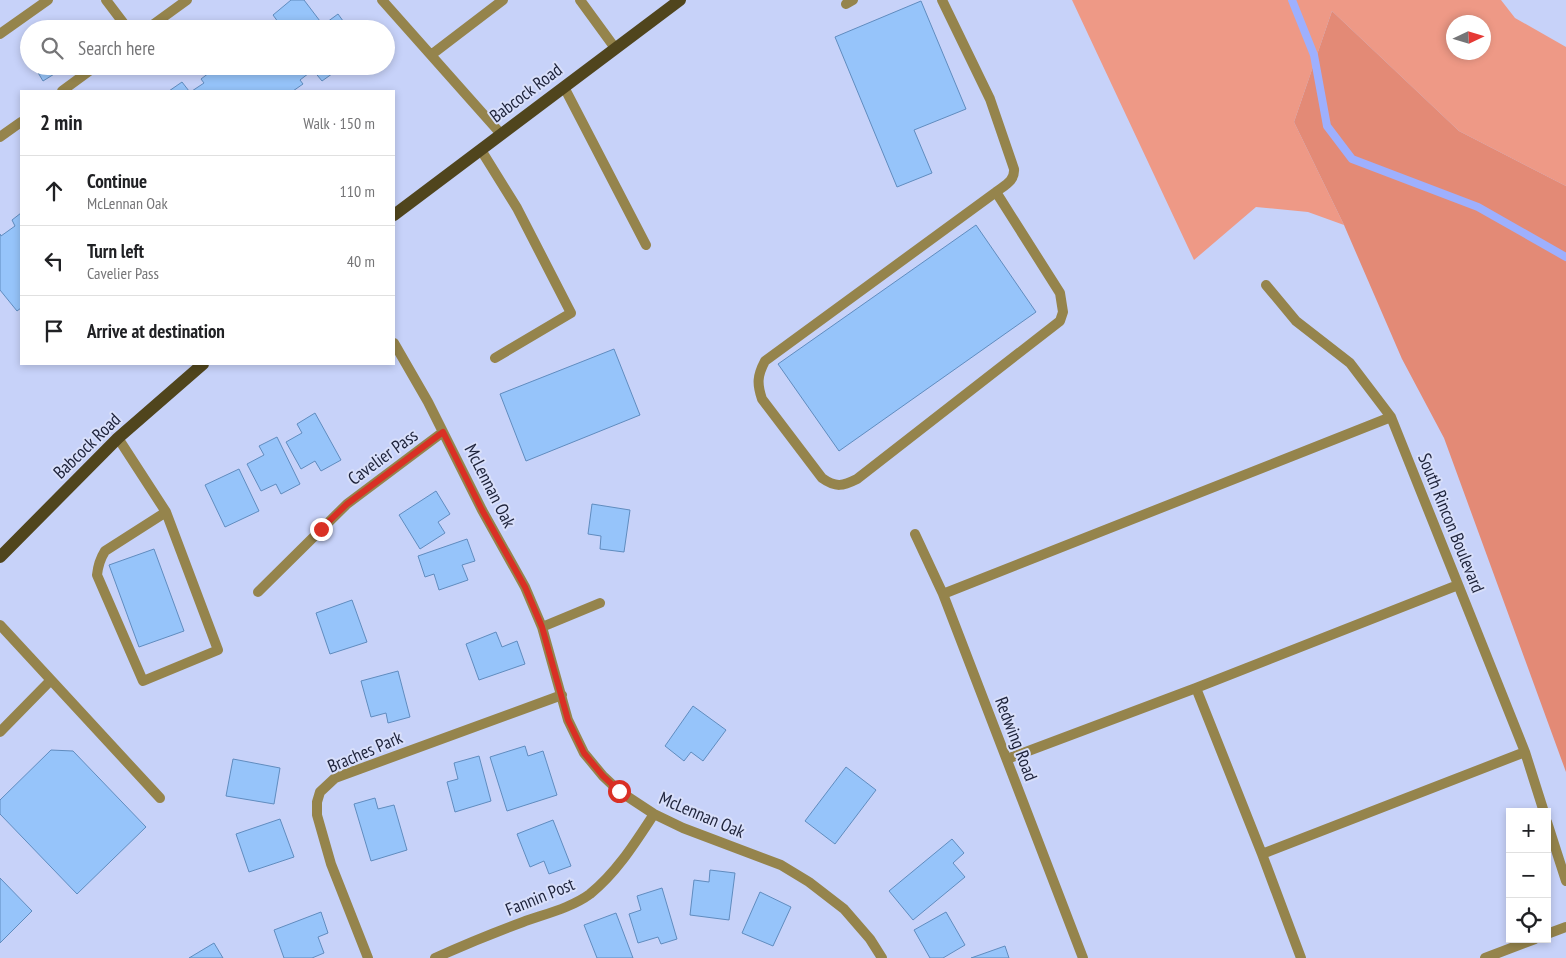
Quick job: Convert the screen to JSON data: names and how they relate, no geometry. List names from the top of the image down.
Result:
{
  "streets": {
    "main road": ["Babcock Road"],
    "street": [
      "Cavelier Pass",
      "McLennan Oak",
      "South Rincon Boulevard",
      "Redwing Road",
      "Braches Park",
      "Fannin Post"
    ]
  },
  "crossings": [
    ["Cavelier Pass", "McLennan Oak"],
    ["McLennan Oak", "Braches Park"],
    ["McLennan Oak", "Fannin Post"]
  ],
  "north": "right",
  "page": {
    "search": "Search here",
    "heading": ["2 min", "Walk · 150 m"],
    "list": [
      ["Continue", "McLennan Oak", "110 m"],
      ["Turn left", "Cavelier Pass", "40 m"],
      "Arrive at destination"
    ],
    "map_buttons": ["+", "−"]
  }
}
